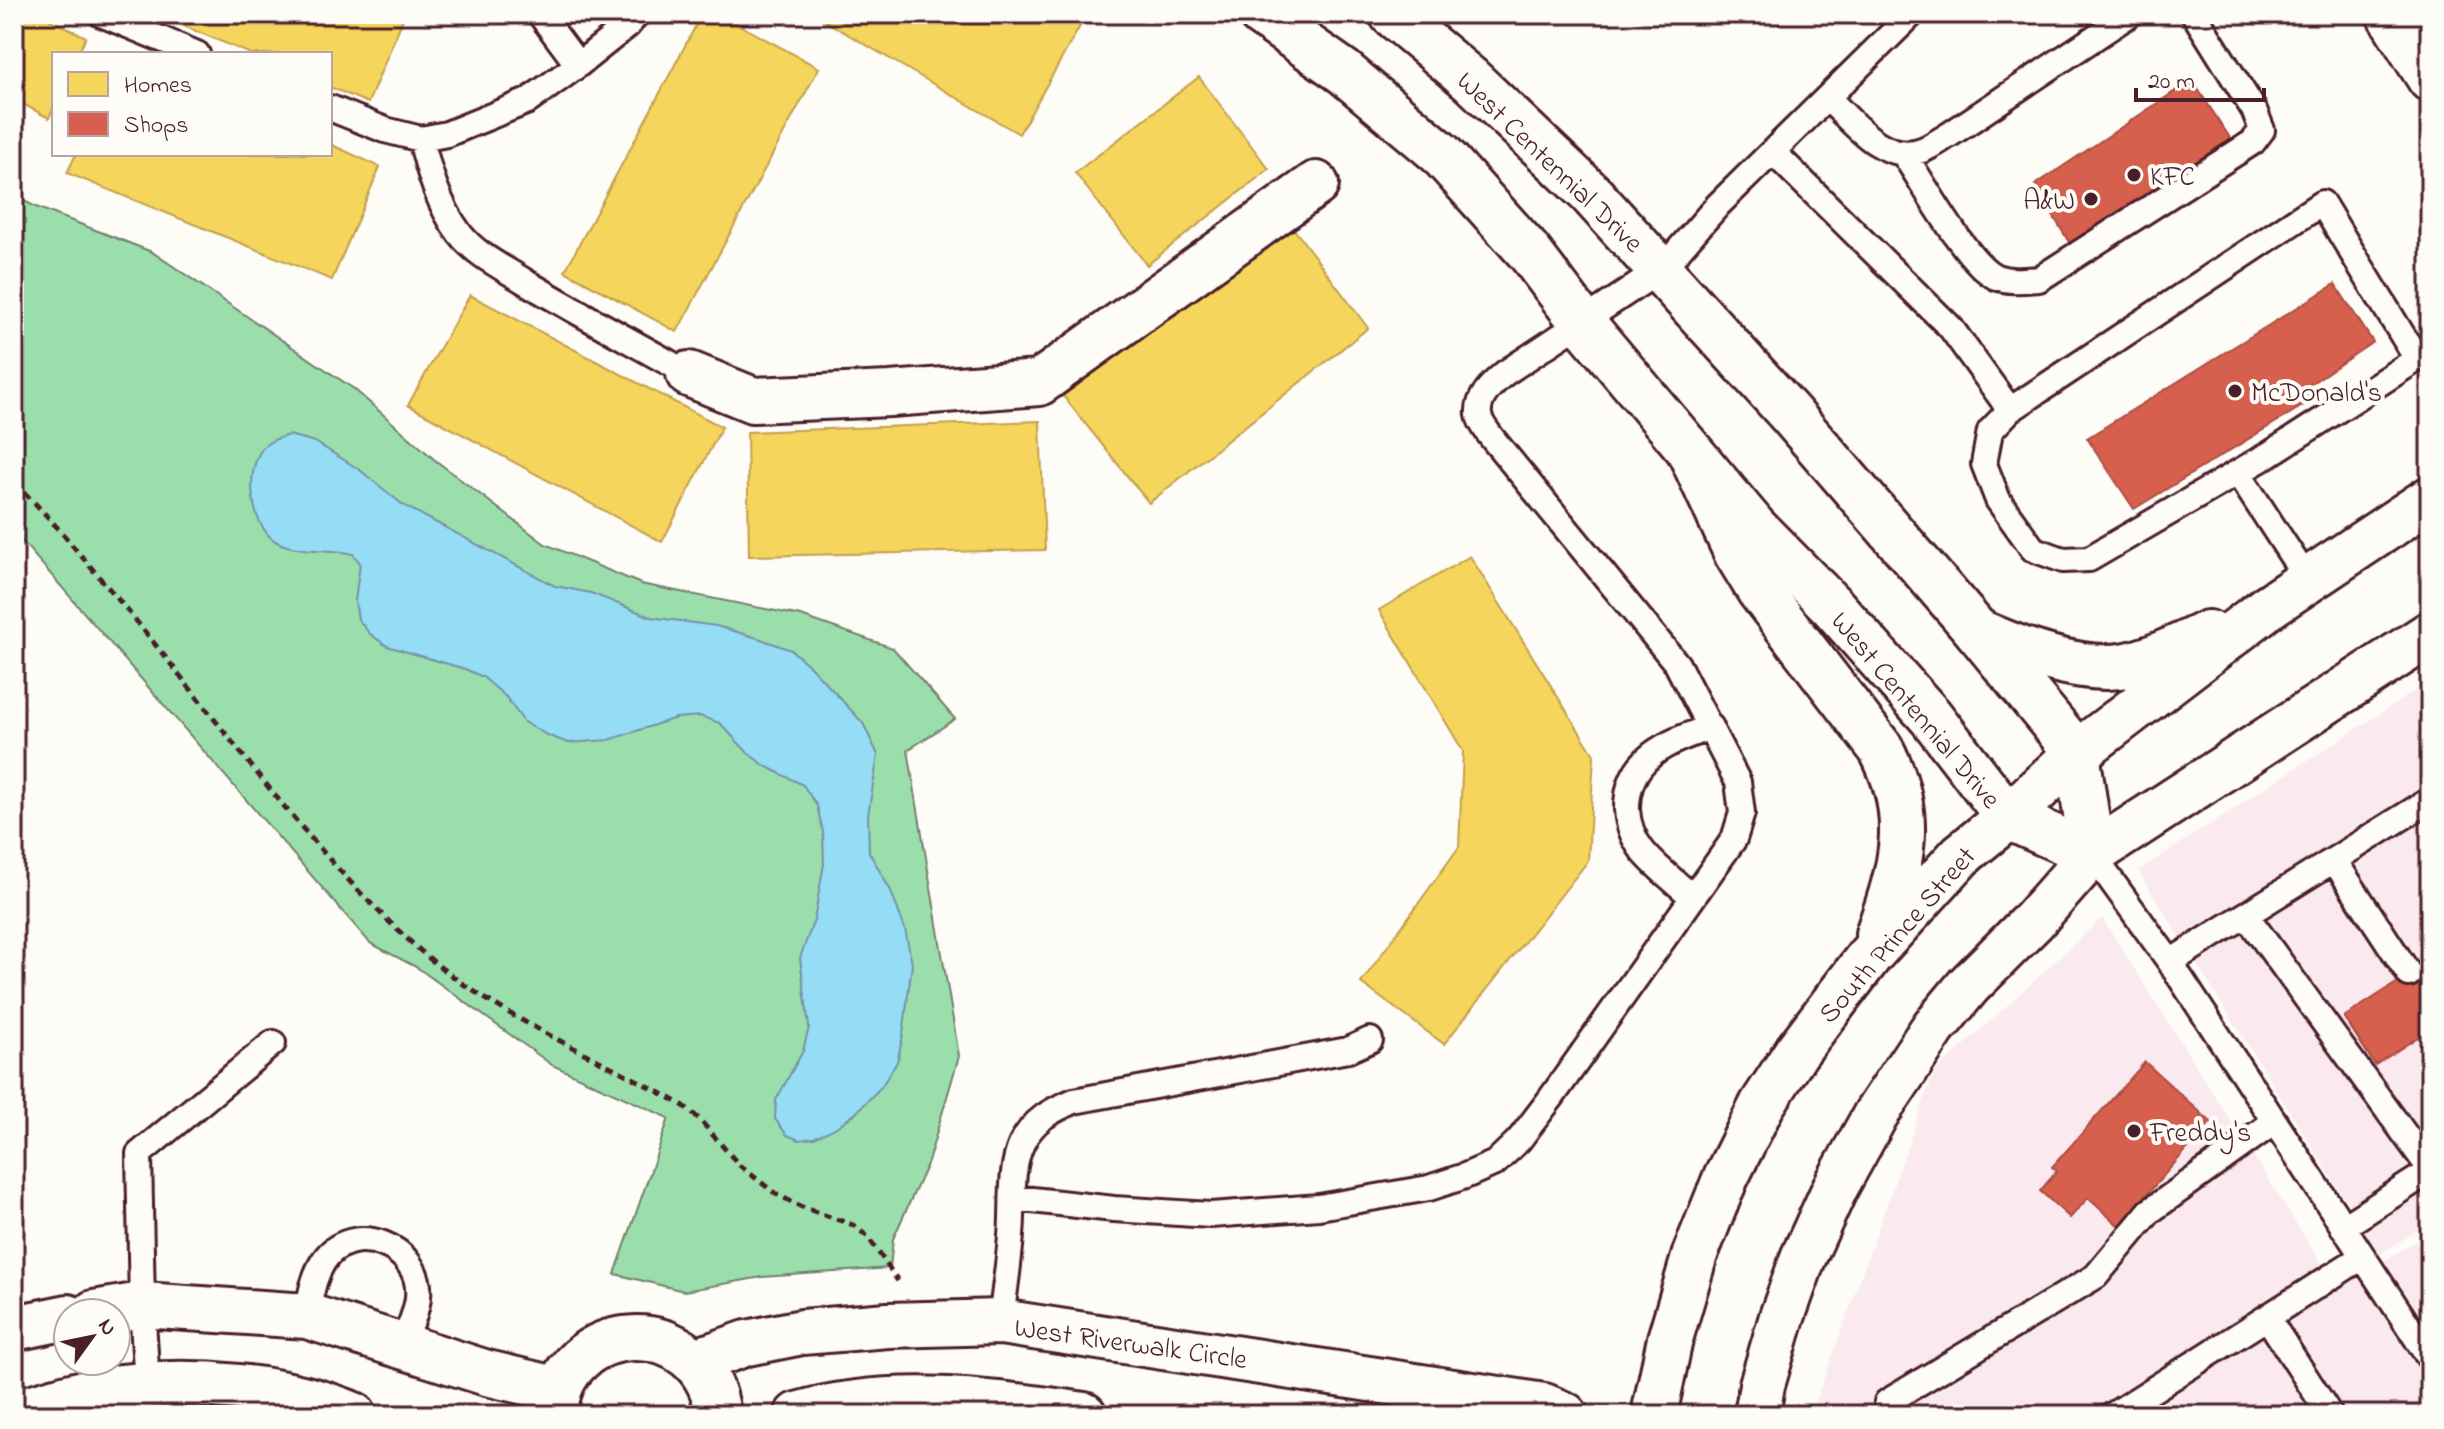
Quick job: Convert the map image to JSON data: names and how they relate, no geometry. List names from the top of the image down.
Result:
{
  "streets": {
    "street": ["West Centennial Drive", "South Prince Street", "West Riverwalk Circle"]
  },
  "crossings": [
    ["West Centennial Drive", "South Prince Street"]
  ],
  "places": [
    "KFC",
    "A&W",
    "McDonald's",
    "Freddy's"
  ],
  "legend": ["Homes", "Shops"],
  "scale_bar": "20 m",
  "north": "top right"
}
